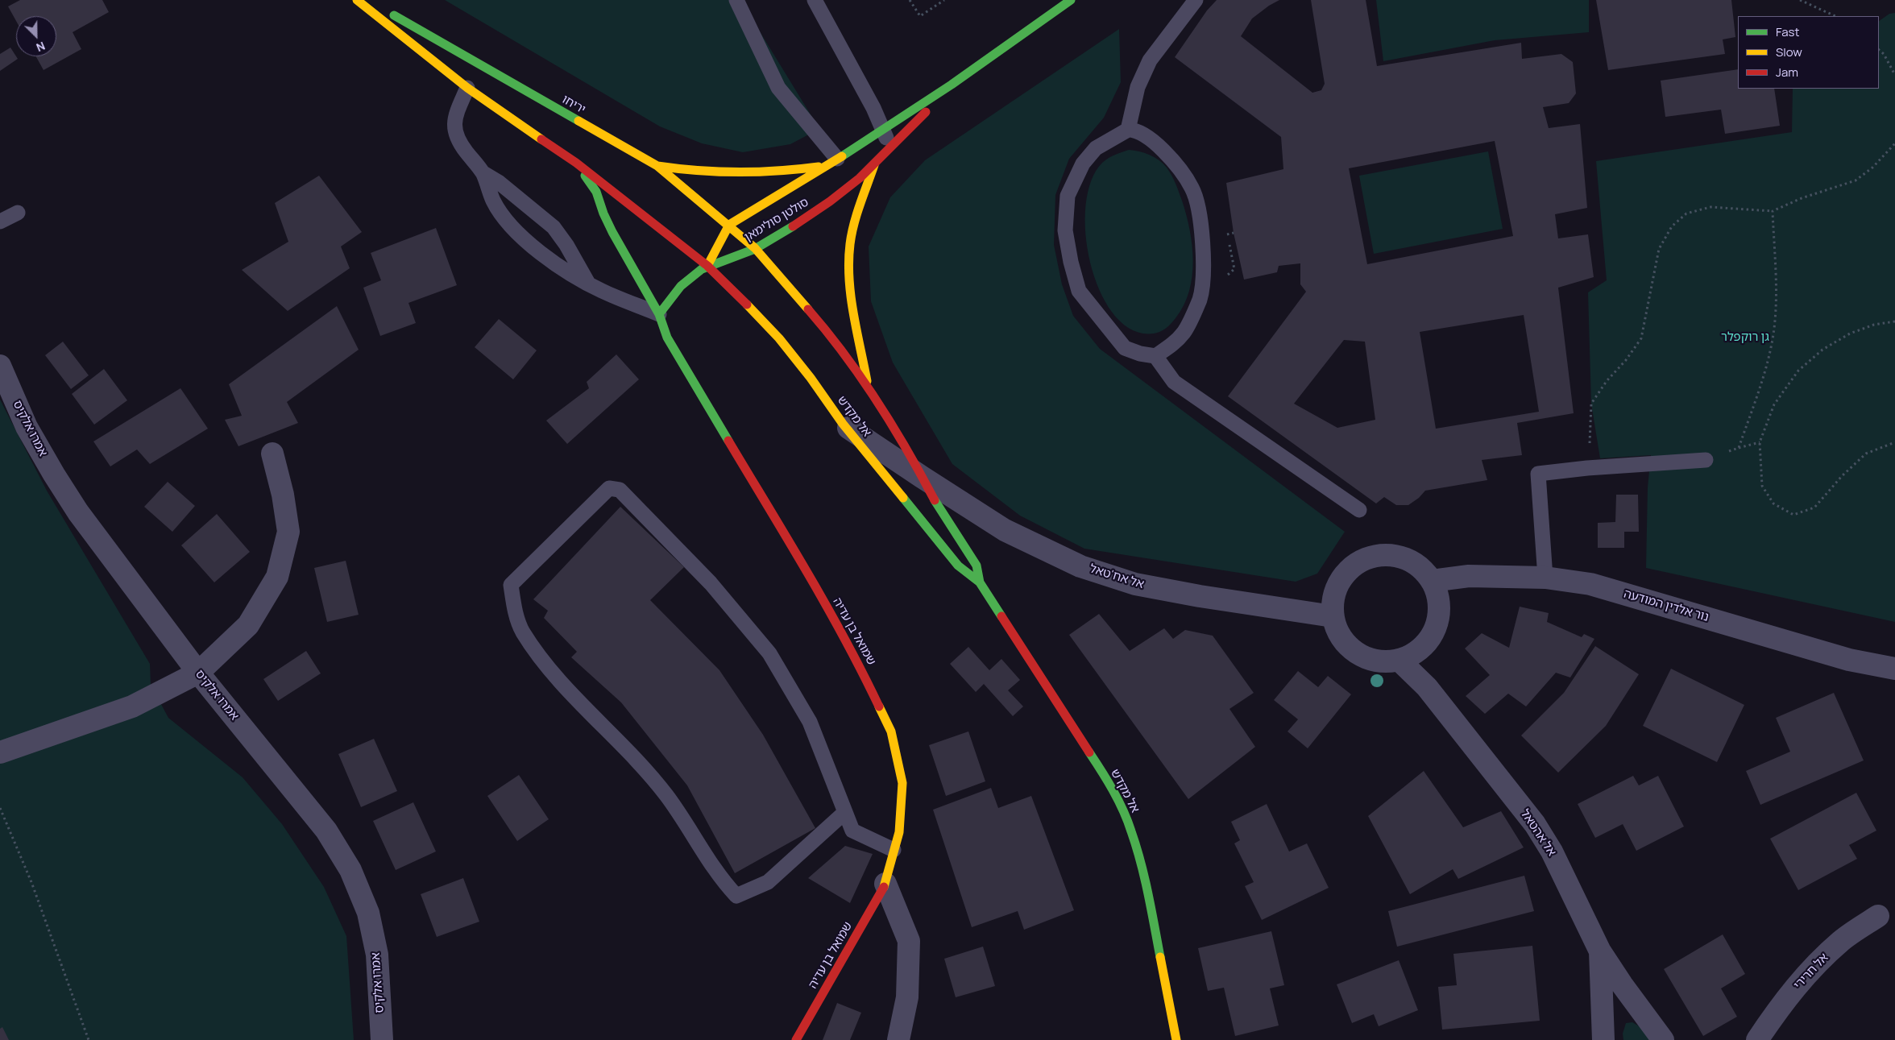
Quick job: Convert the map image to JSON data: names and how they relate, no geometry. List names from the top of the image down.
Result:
{
  "streets": {
    "main road": [
      "יריחו",
      "סולטן סולימאן",
      "אל מקדש",
      "שמואל בן עדיה"
    ],
    "street": [
      "אמרו אלקיס",
      "אל אח'טאל",
      "נור אלדין המודעה",
      "אל אהטאל",
      "אל חרירי"
    ]
  },
  "crossings": [
    ["יריחו", "סולטן סולימאן"],
    ["יריחו", "אל מקדש"],
    ["סולטן סולימאן", "אל מקדש"],
    ["אל מקדש", "אל אח'טאל"],
    ["אל אח'טאל", "נור אלדין המודעה"],
    ["אל אח'טאל", "אל אהטאל"],
    ["נור אלדין המודעה", "אל אהטאל"]
  ],
  "parks": ["גן רוקפלר"],
  "legend": ["Fast", "Slow", "Jam"],
  "north": "bottom right"
}
